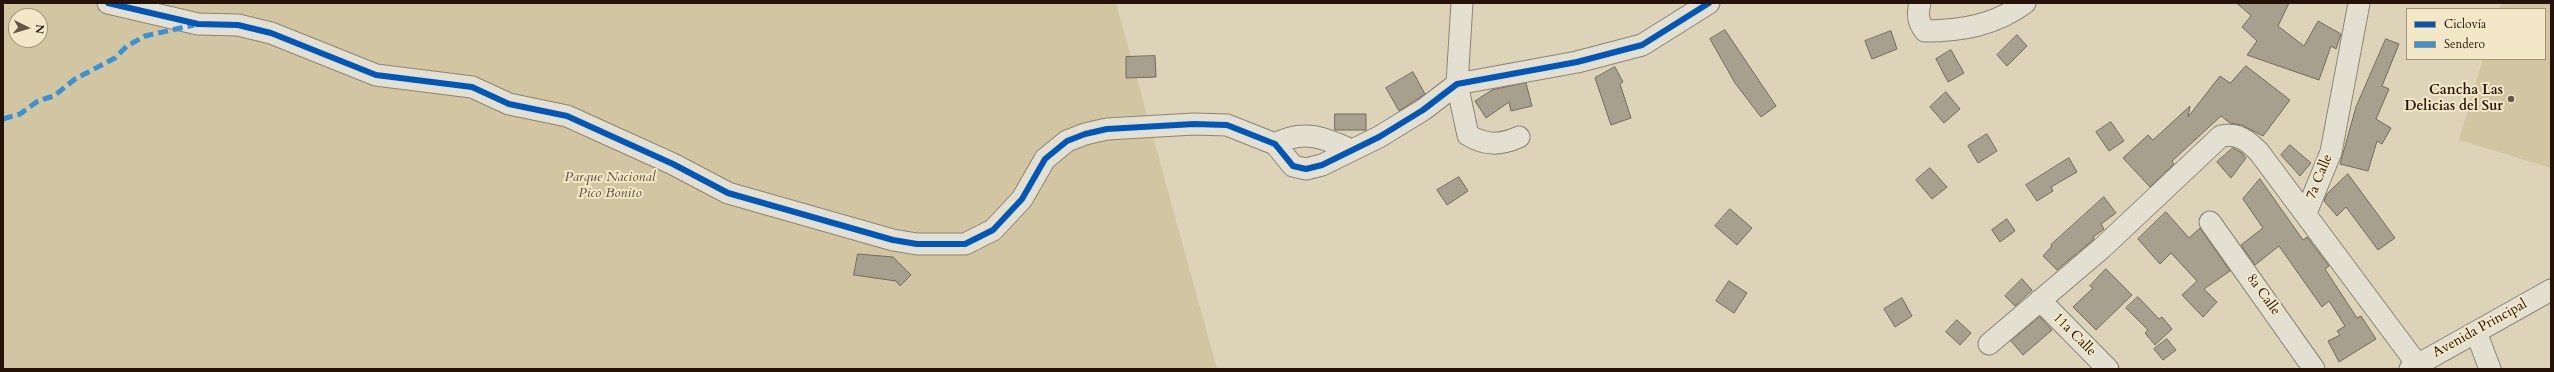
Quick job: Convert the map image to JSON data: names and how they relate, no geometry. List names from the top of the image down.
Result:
{
  "streets": {
    "street": [
      "7a Calle",
      "8a Calle",
      "Avenida Principal",
      "11a Calle"
    ]
  },
  "crossings": [
    ["7a Calle", "Avenida Principal"]
  ],
  "parks": ["Parque Nacional Pico Bonito"],
  "places": ["Cancha Las Delicias del Sur"],
  "legend": ["Ciclovía", "Sendero"],
  "north": "right"
}
